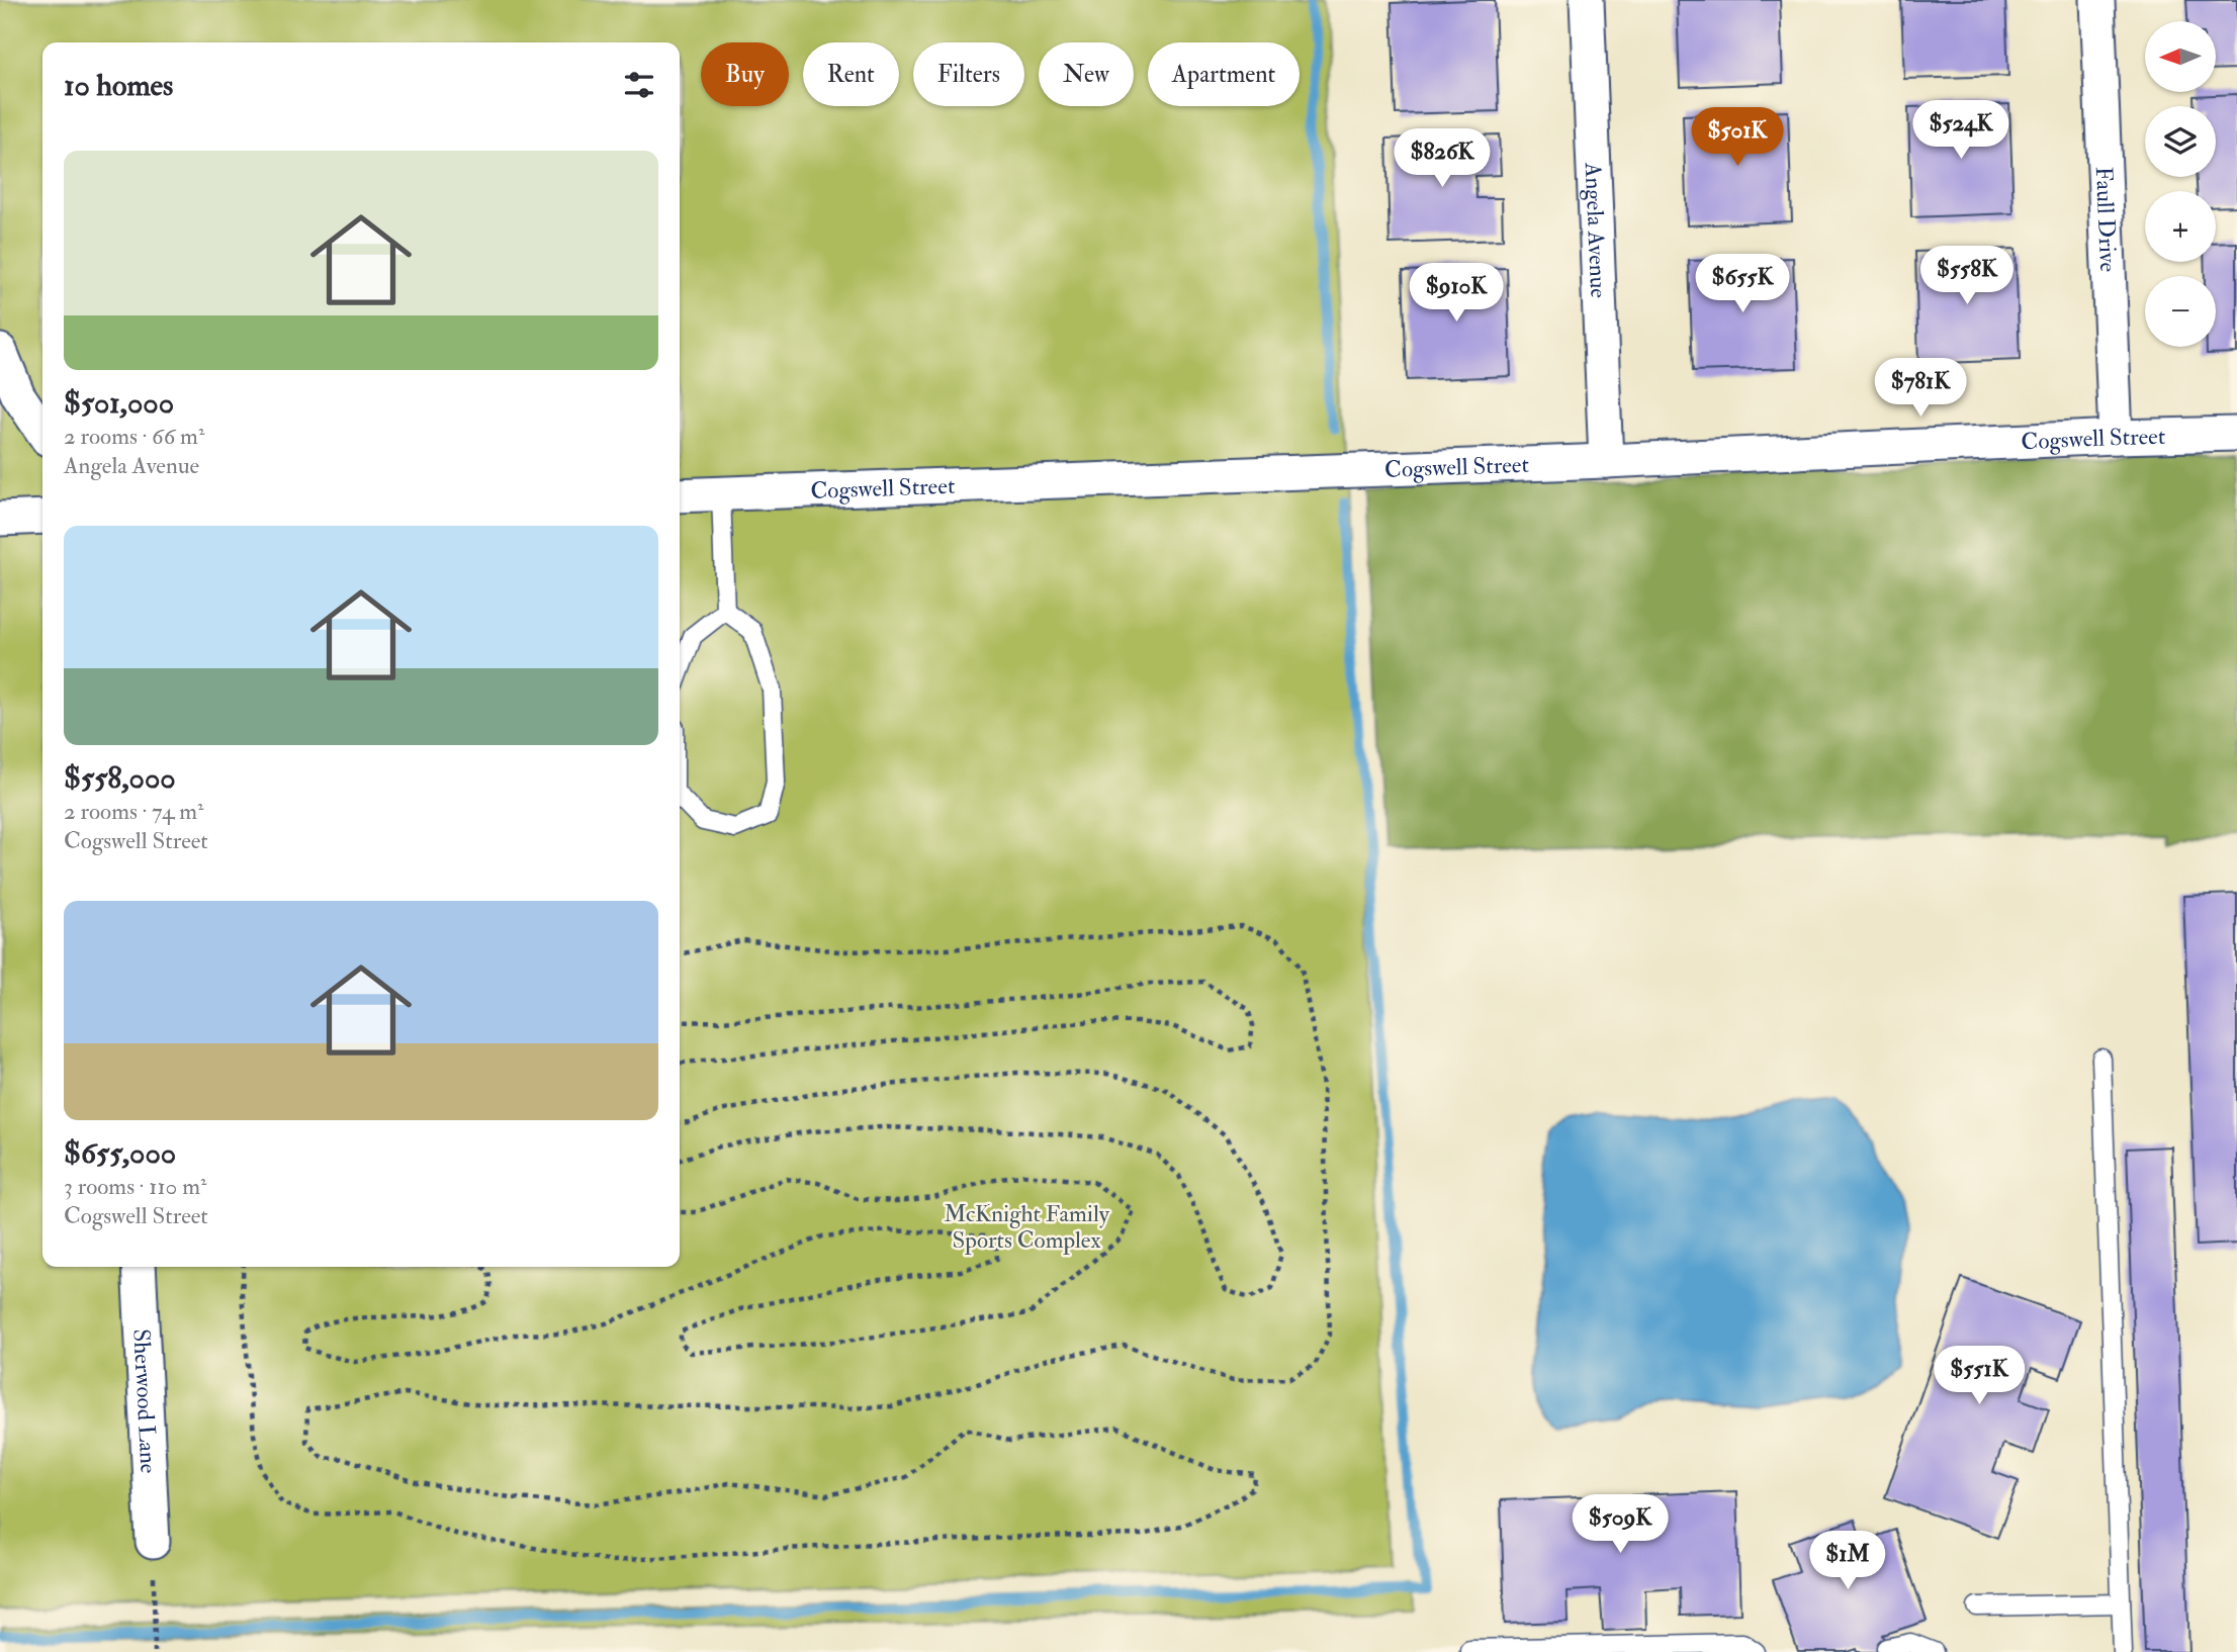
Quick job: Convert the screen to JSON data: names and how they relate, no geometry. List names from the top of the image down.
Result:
{
  "streets": {
    "street": [
      "Faull Drive",
      "Angela Avenue",
      "Cogswell Street",
      "Sherwood Lane"
    ]
  },
  "crossings": [
    ["Faull Drive", "Cogswell Street"],
    ["Angela Avenue", "Cogswell Street"]
  ],
  "parks": ["McKnight Family Sports Complex"],
  "north": "left",
  "page": {
    "map_buttons": ["+", "−"],
    "chip": [
      "Buy",
      "Rent",
      "Filters",
      "New",
      "Apartment"
    ],
    "heading": "10 homes",
    "price": [
      "$524K",
      "$501K",
      "$826K",
      "$558K",
      "$655K",
      "$910K",
      "$781K",
      "$551K",
      "$509K",
      "$1M"
    ],
    "list": [
      {
        "name": "$501,000",
        "note": "2 rooms · 66 m² · Angela Avenue"
      },
      {
        "name": "$558,000",
        "note": "2 rooms · 74 m² · Cogswell Street"
      },
      {
        "name": "$655,000",
        "note": "3 rooms · 110 m² · Cogswell Street"
      }
    ]
  }
}
